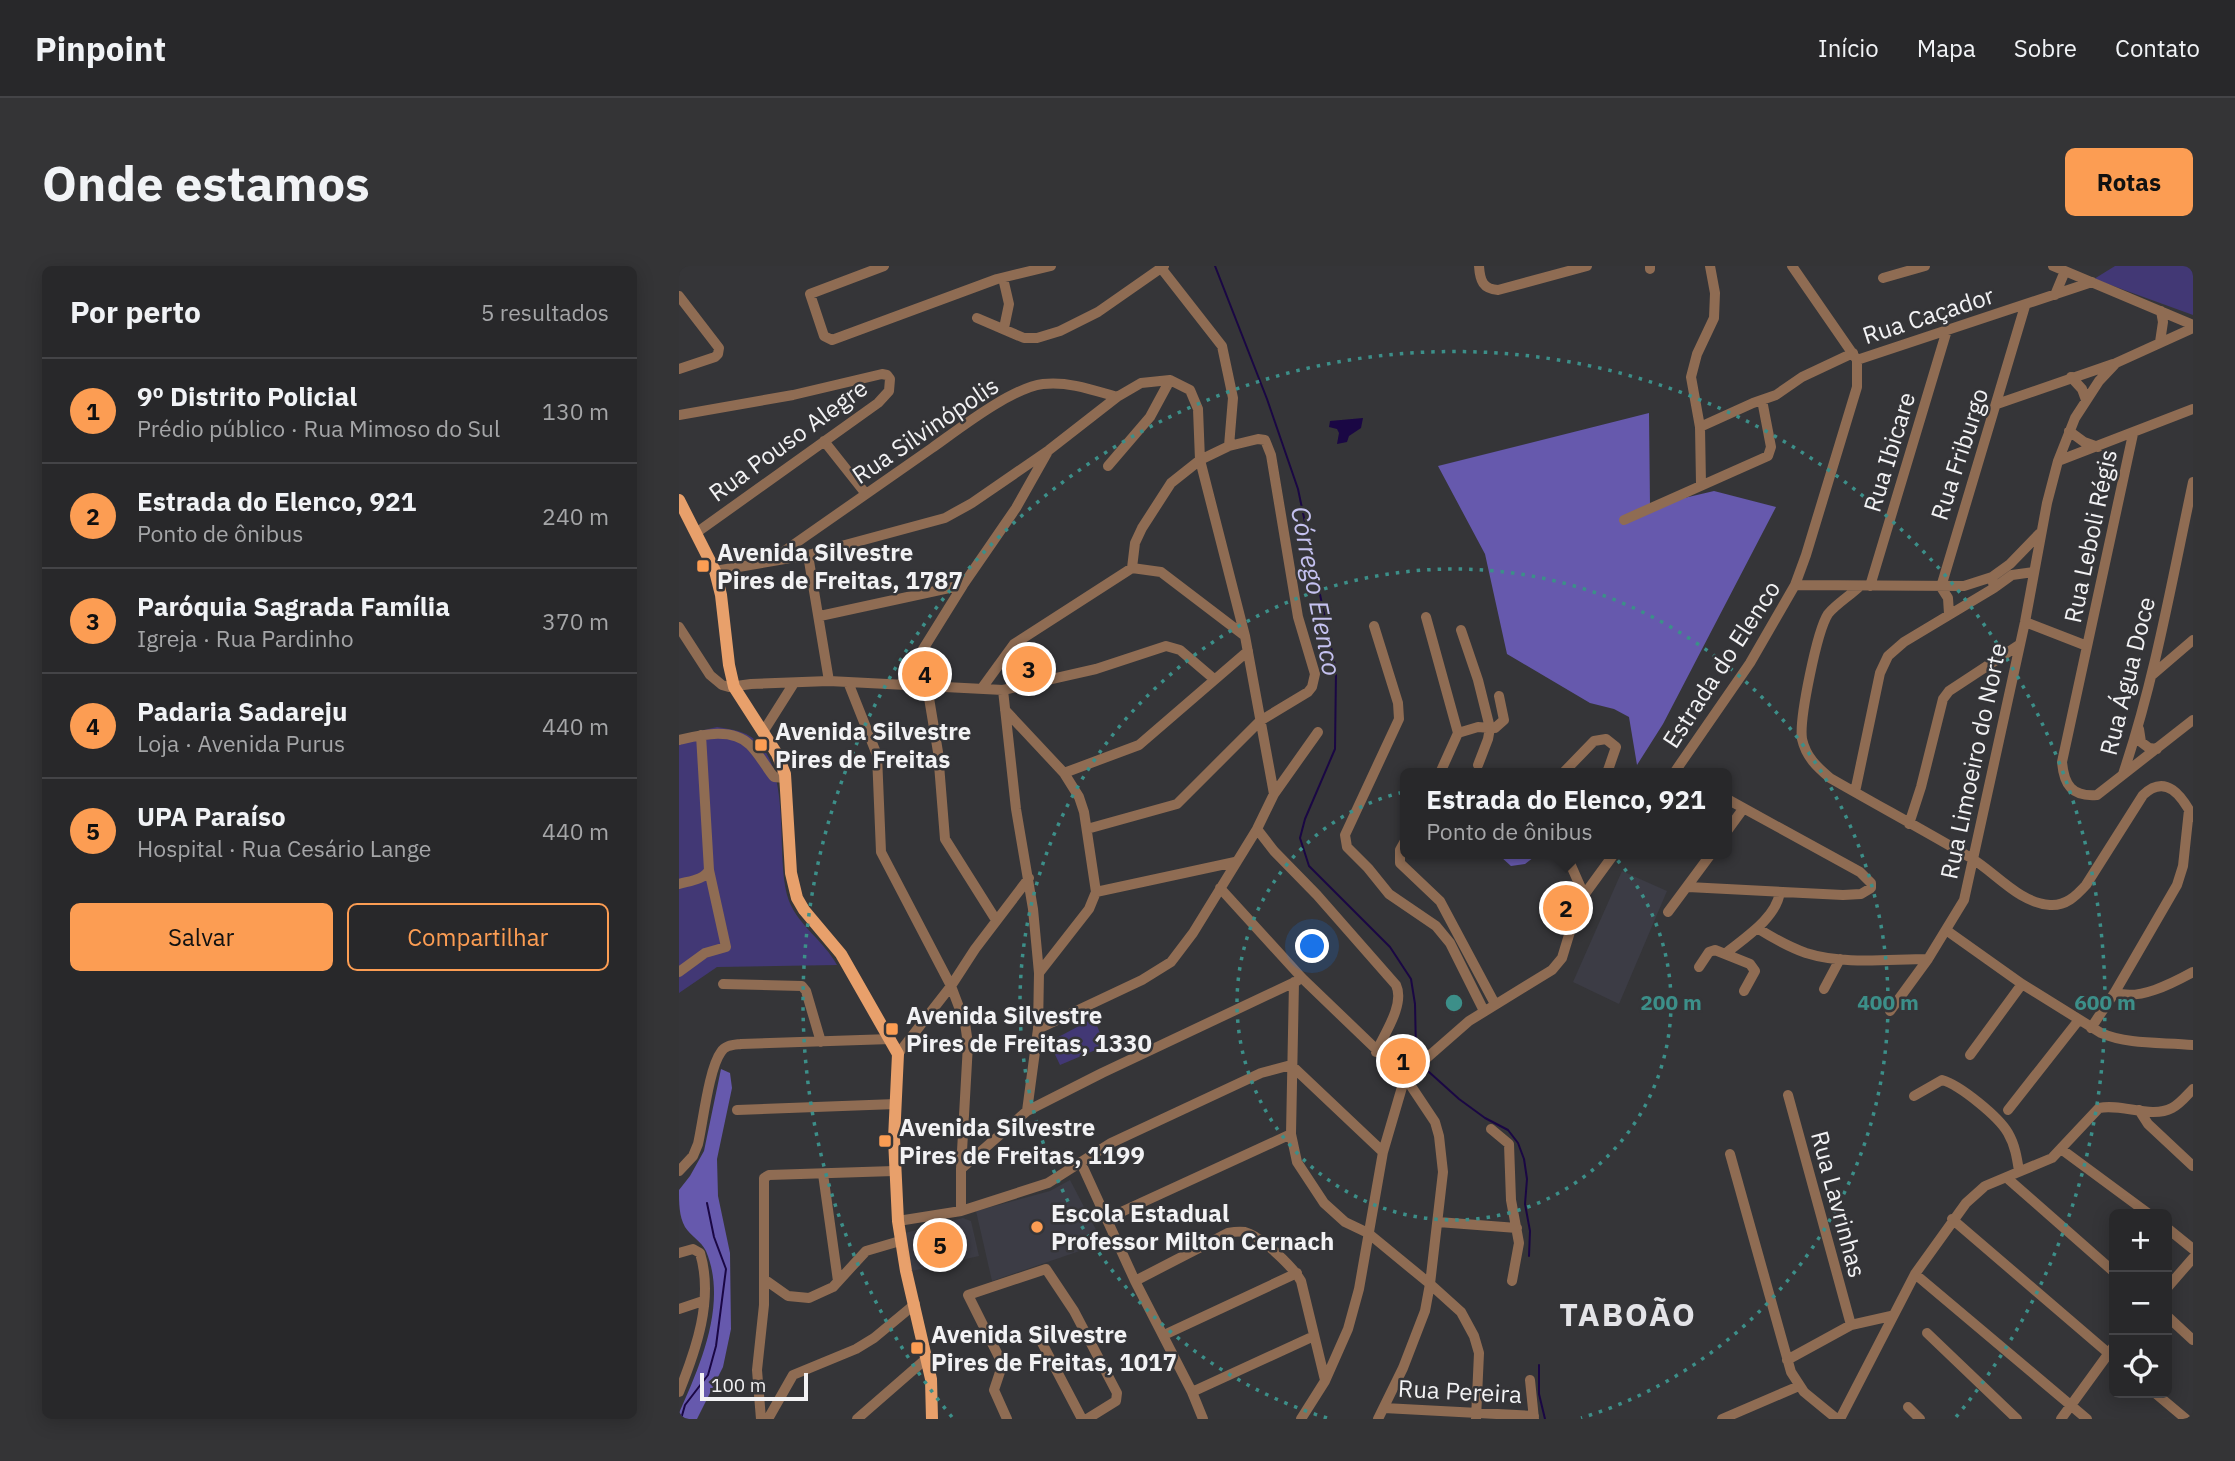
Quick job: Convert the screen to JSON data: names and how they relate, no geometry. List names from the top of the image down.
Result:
{
  "streets": {
    "street": [
      "Rua Caçador",
      "Rua Silvinópolis",
      "Rua Pouso Alegre",
      "Rua Ibicare",
      "Rua Friburgo",
      "Rua Leboli Régis",
      "Estrada do Elenco",
      "Rua Água Doce",
      "Rua Limoeiro do Norte",
      "Rua Lavrinhas",
      "Rua Pereira"
    ]
  },
  "crossings": [
    ["Rua Caçador", "Rua Ibicare"],
    ["Rua Caçador", "Rua Friburgo"],
    ["Rua Ibicare", "Estrada do Elenco"],
    ["Rua Friburgo", "Estrada do Elenco"],
    ["Rua Leboli Régis", "Rua Água Doce"],
    ["Rua Água Doce", "Rua Limoeiro do Norte"]
  ],
  "districts": ["TABOÃO"],
  "water": ["Córrego Elenco"],
  "places": {
    "transit": [
      "Avenida Silvestre Pires de Freitas, 1787",
      "Avenida Silvestre Pires de Freitas",
      "Avenida Silvestre Pires de Freitas, 1330",
      "Avenida Silvestre Pires de Freitas, 1199",
      "Avenida Silvestre Pires de Freitas, 1017"
    ],
    "other": ["Escola Estadual Professor Milton Cernach"]
  },
  "scale_bar": "100 m",
  "page": {
    "header": "Pinpoint",
    "nav": [
      "Início",
      "Mapa",
      "Sobre",
      "Contato"
    ],
    "buttons": [
      "Rotas",
      ["Salvar", "Compartilhar"]
    ],
    "title": "Onde estamos",
    "heading": ["Por perto", "5 resultados"],
    "list": [
      {
        "mark": "1",
        "name": "9º Distrito Policial",
        "note": "Prédio público · Rua Mimoso do Sul",
        "value": "130 m"
      },
      {
        "mark": "2",
        "name": "Estrada do Elenco, 921",
        "note": "Ponto de ônibus",
        "value": "240 m"
      },
      {
        "mark": "3",
        "name": "Paróquia Sagrada Família",
        "note": "Igreja · Rua Pardinho",
        "value": "370 m"
      },
      {
        "mark": "4",
        "name": "Padaria Sadareju",
        "note": "Loja · Avenida Purus",
        "value": "440 m"
      },
      {
        "mark": "5",
        "name": "UPA Paraíso",
        "note": "Hospital · Rua Cesário Lange",
        "value": "440 m"
      }
    ],
    "pins": [
      "3",
      "4",
      "2",
      "1",
      "5"
    ],
    "popup": ["Estrada do Elenco, 921", "Ponto de ônibus"],
    "map_buttons": ["+", "−"],
    "scale": "100 m"
  },
  "rings": ["200 m", "400 m", "600 m"]
}
